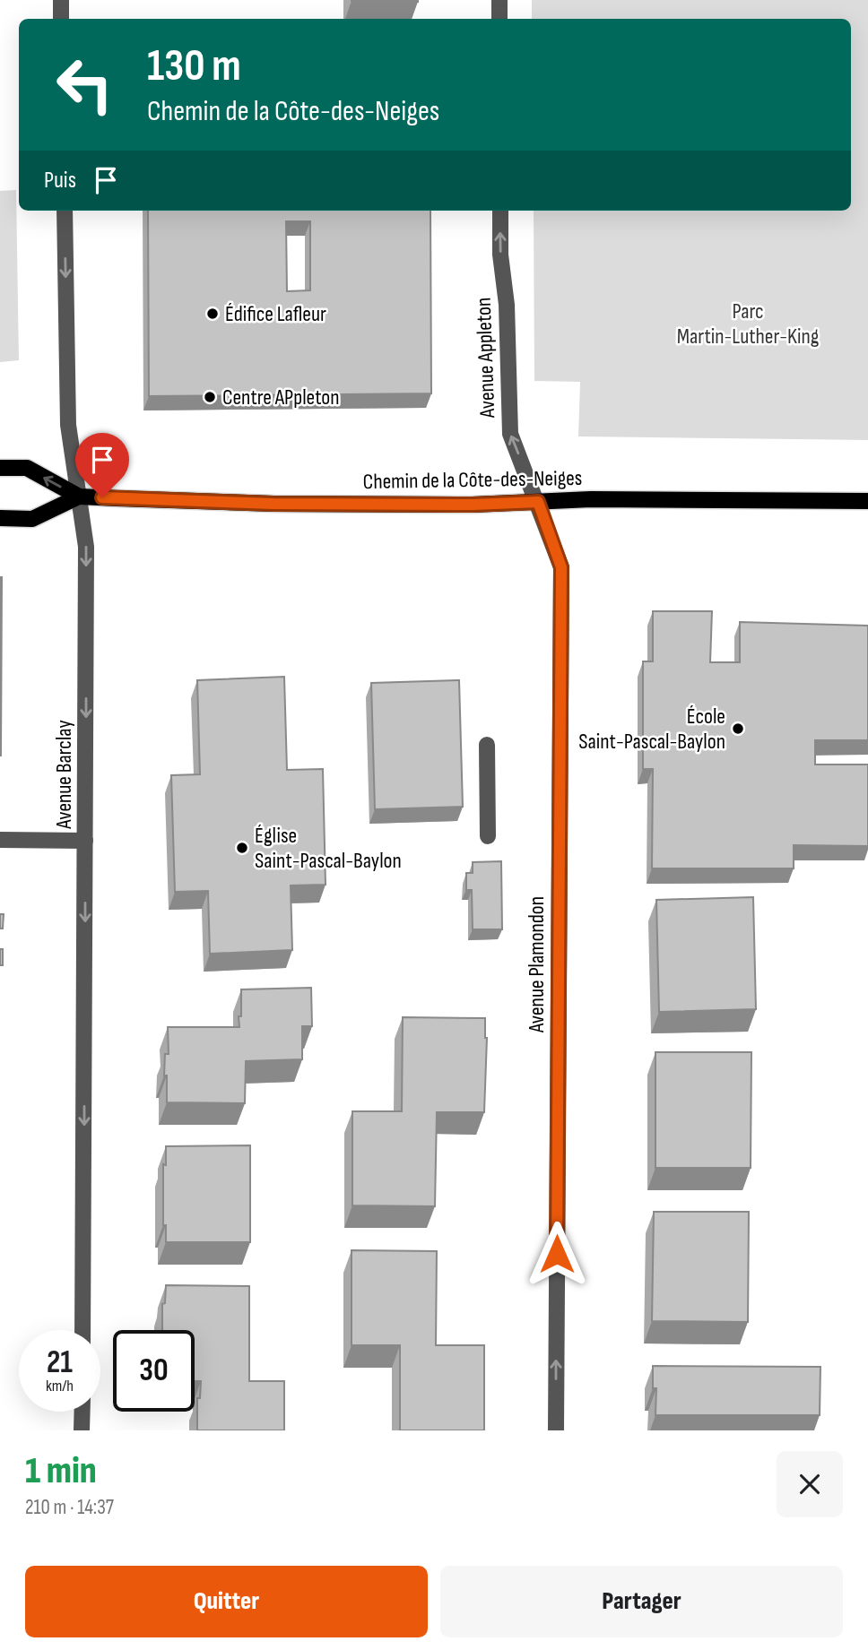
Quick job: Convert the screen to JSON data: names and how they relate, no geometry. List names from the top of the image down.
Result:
{
  "streets": {
    "main road": ["Chemin de la Côte-des-Neiges"],
    "street": ["Avenue Appleton", "Avenue Barclay", "Avenue Plamondon"]
  },
  "crossings": [
    ["Avenue Appleton", "Chemin de la Côte-des-Neiges"],
    ["Avenue Appleton", "Avenue Plamondon"],
    ["Chemin de la Côte-des-Neiges", "Avenue Barclay"],
    ["Chemin de la Côte-des-Neiges", "Avenue Plamondon"]
  ],
  "one_way": ["Avenue Appleton", "Avenue Barclay", "Avenue Plamondon"],
  "parks": ["Parc Martin-Luther-King"],
  "places": [
    "Édifice Lafleur",
    "Centre APpleton",
    "École Saint-Pascal-Baylon",
    "Église Saint-Pascal-Baylon"
  ],
  "page": {
    "turn": ["130 m", "Chemin de la Côte-des-Neiges"],
    "then": "Puis",
    "speed": "21 km/h",
    "limit": "30",
    "heading": ["1 min", "210 m · 14:37"],
    "buttons": ["Quitter", "Partager"]
  }
}
